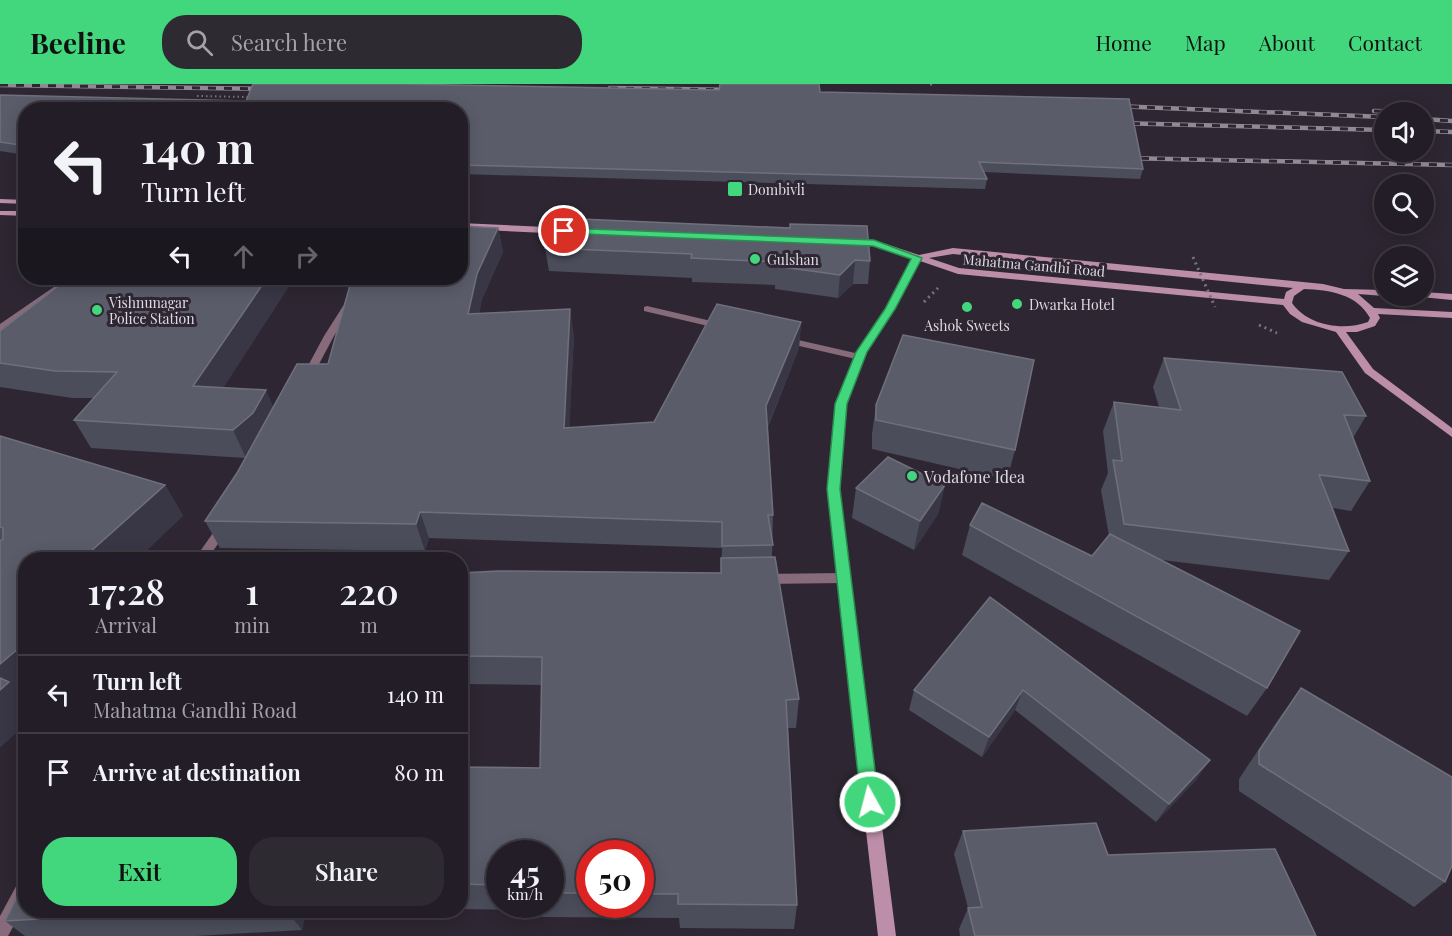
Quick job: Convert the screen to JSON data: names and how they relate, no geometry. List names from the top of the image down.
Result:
{
  "streets": {
    "main road": ["Mahatma Gandhi Road"]
  },
  "places": {
    "transit": ["Dombivli"],
    "other": [
      "Gulshan",
      "Dwarka Hotel",
      "Ashok Sweets",
      "Vishnunagar Police Station",
      "Vodafone Idea"
    ]
  },
  "page": {
    "header": "Beeline",
    "search": "Search here",
    "nav": [
      "Home",
      "Map",
      "About",
      "Contact"
    ],
    "turn": ["140 m", "Turn left"],
    "eta": [
      "17:28",
      "Arrival",
      "1",
      "min",
      "220",
      "m"
    ],
    "list": [
      {
        "name": "Turn left",
        "note": "Mahatma Gandhi Road",
        "value": "140 m"
      },
      {
        "name": "Arrive at destination",
        "value": "80 m"
      }
    ],
    "buttons": ["Exit", "Share"],
    "speed": "45 km/h",
    "limit": "50"
  }
}
